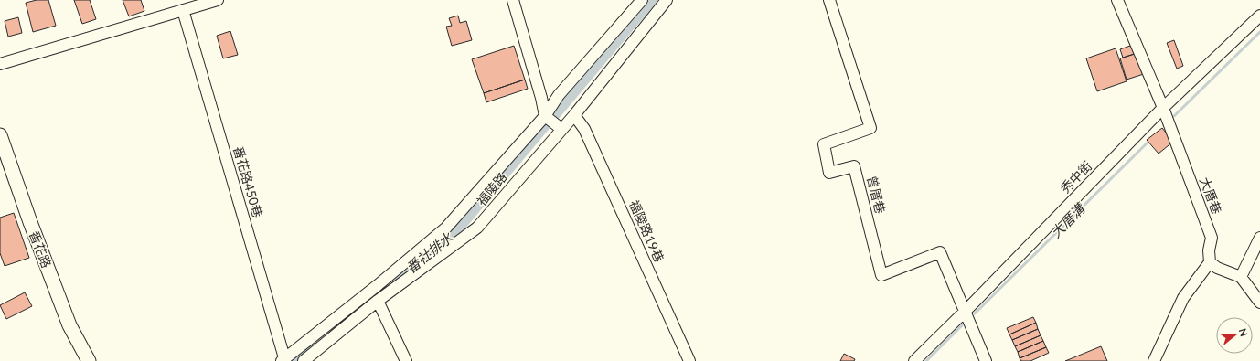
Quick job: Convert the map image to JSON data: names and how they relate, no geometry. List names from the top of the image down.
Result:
{
  "streets": {
    "main road": ["番花路"],
    "street": [
      "秀中街",
      "番花路450巷",
      "福陵路",
      "曾厝巷",
      "大厝巷",
      "福陵路19巷"
    ]
  },
  "crossings": [
    ["秀中街", "曾厝巷"],
    ["秀中街", "大厝巷"],
    ["福陵路", "福陵路19巷"]
  ],
  "water": ["大厝溝", "番社排水"],
  "north": "right"
}
